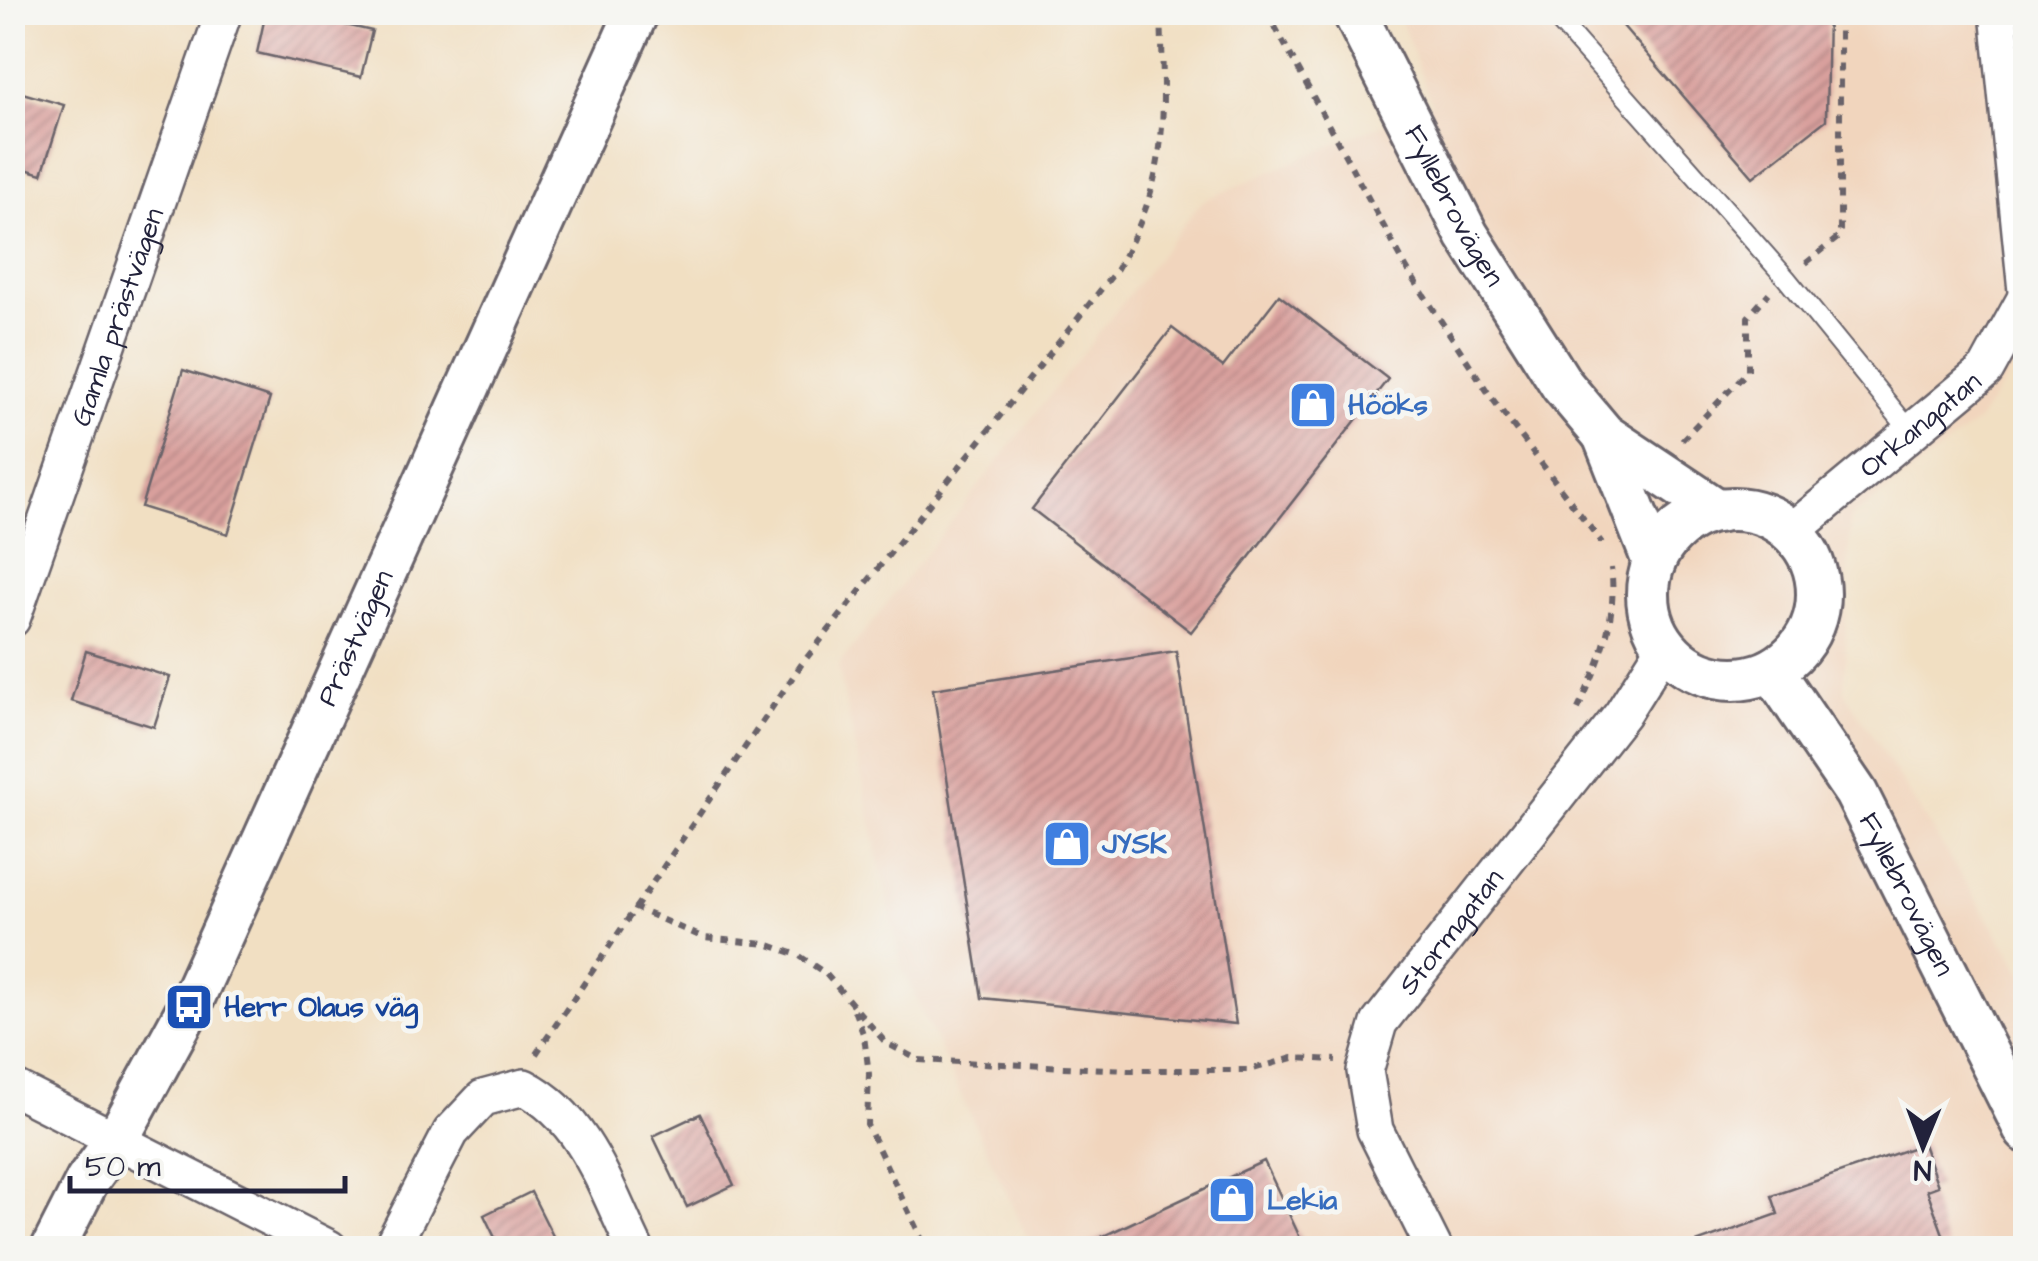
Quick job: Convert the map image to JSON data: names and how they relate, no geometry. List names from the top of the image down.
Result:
{
  "streets": {
    "street": [
      "Fyllebrovägen",
      "Gamla prästvägen",
      "Orkangatan",
      "Prästvägen",
      "Stormgatan"
    ]
  },
  "crossings": [
    ["Fyllebrovägen", "Orkangatan"],
    ["Fyllebrovägen", "Stormgatan"],
    ["Orkangatan", "Stormgatan"]
  ],
  "places": {
    "shop": ["Hööks", "JYSK", "Lekia"],
    "bus stop": ["Herr Olaus väg"]
  },
  "scale_bar": "50 m",
  "north": "bottom"
}
